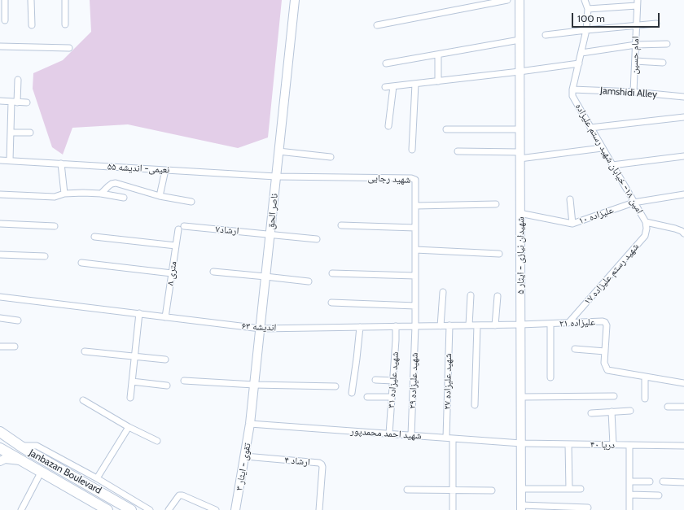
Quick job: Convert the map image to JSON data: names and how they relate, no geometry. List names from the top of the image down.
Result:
{
  "streets": {
    "main road": ["Janbazan Boulevard"],
    "street": [
      "امام حسین",
      "Jamshidi Alley",
      "امین ۱۸- خيابان شهيد رستم عليزاده",
      "نعیمی- اندیشه ۵۵",
      "شهید رجایی",
      "ناصر الحق",
      "علیزاده ۱۰",
      "ارشاد۷",
      "شهیدان نیازی - ایثار ۵",
      "۸ متری",
      "۱۷ شهید رستم علیزاده",
      "علیزاده ۲۱",
      "اندیشه ۶۳",
      "شهید علیزاده ۳۱",
      "شهید علیزاده ۲۹",
      "شهید علیزاده ۲۷",
      "شهید احمد محمدپور",
      "دریا ۴۰",
      "ارشاد ۴",
      "تقوی - ایثار ۳"
    ]
  },
  "crossings": [
    ["امام حسین", "Jamshidi Alley"],
    ["Jamshidi Alley", "امین ۱۸- خيابان شهيد رستم عليزاده"],
    ["امین ۱۸- خيابان شهيد رستم عليزاده", "علیزاده ۱۰"],
    ["امین ۱۸- خيابان شهيد رستم عليزاده", "۱۷ شهید رستم علیزاده"],
    ["نعیمی- اندیشه ۵۵", "شهید رجایی"],
    ["نعیمی- اندیشه ۵۵", "ناصر الحق"],
    ["شهید رجایی", "ناصر الحق"],
    ["شهید رجایی", "اندیشه ۶۳"],
    ["شهید رجایی", "شهید علیزاده ۲۹"],
    ["ناصر الحق", "ارشاد۷"],
    ["ناصر الحق", "اندیشه ۶۳"],
    ["ناصر الحق", "شهید احمد محمدپور"],
    ["ناصر الحق", "تقوی - ایثار ۳"],
    ["علیزاده ۱۰", "شهیدان نیازی - ایثار ۵"],
    ["شهیدان نیازی - ایثار ۵", "علیزاده ۲۱"],
    ["شهیدان نیازی - ایثار ۵", "اندیشه ۶۳"],
    ["شهیدان نیازی - ایثار ۵", "شهید احمد محمدپور"],
    ["شهیدان نیازی - ایثار ۵", "دریا ۴۰"],
    ["۸ متری", "اندیشه ۶۳"],
    ["۱۷ شهید رستم علیزاده", "علیزاده ۲۱"],
    ["علیزاده ۲۱", "اندیشه ۶۳"],
    ["اندیشه ۶۳", "شهید علیزاده ۳۱"],
    ["اندیشه ۶۳", "شهید علیزاده ۲۹"],
    ["اندیشه ۶۳", "شهید علیزاده ۲۷"],
    ["شهید علیزاده ۳۱", "شهید احمد محمدپور"],
    ["شهید علیزاده ۲۹", "شهید احمد محمدپور"],
    ["شهید علیزاده ۲۷", "شهید احمد محمدپور"],
    ["شهید احمد محمدپور", "دریا ۴۰"],
    ["شهید احمد محمدپور", "تقوی - ایثار ۳"],
    ["ارشاد ۴", "تقوی - ایثار ۳"]
  ],
  "scale_bar": "100 m"
}
